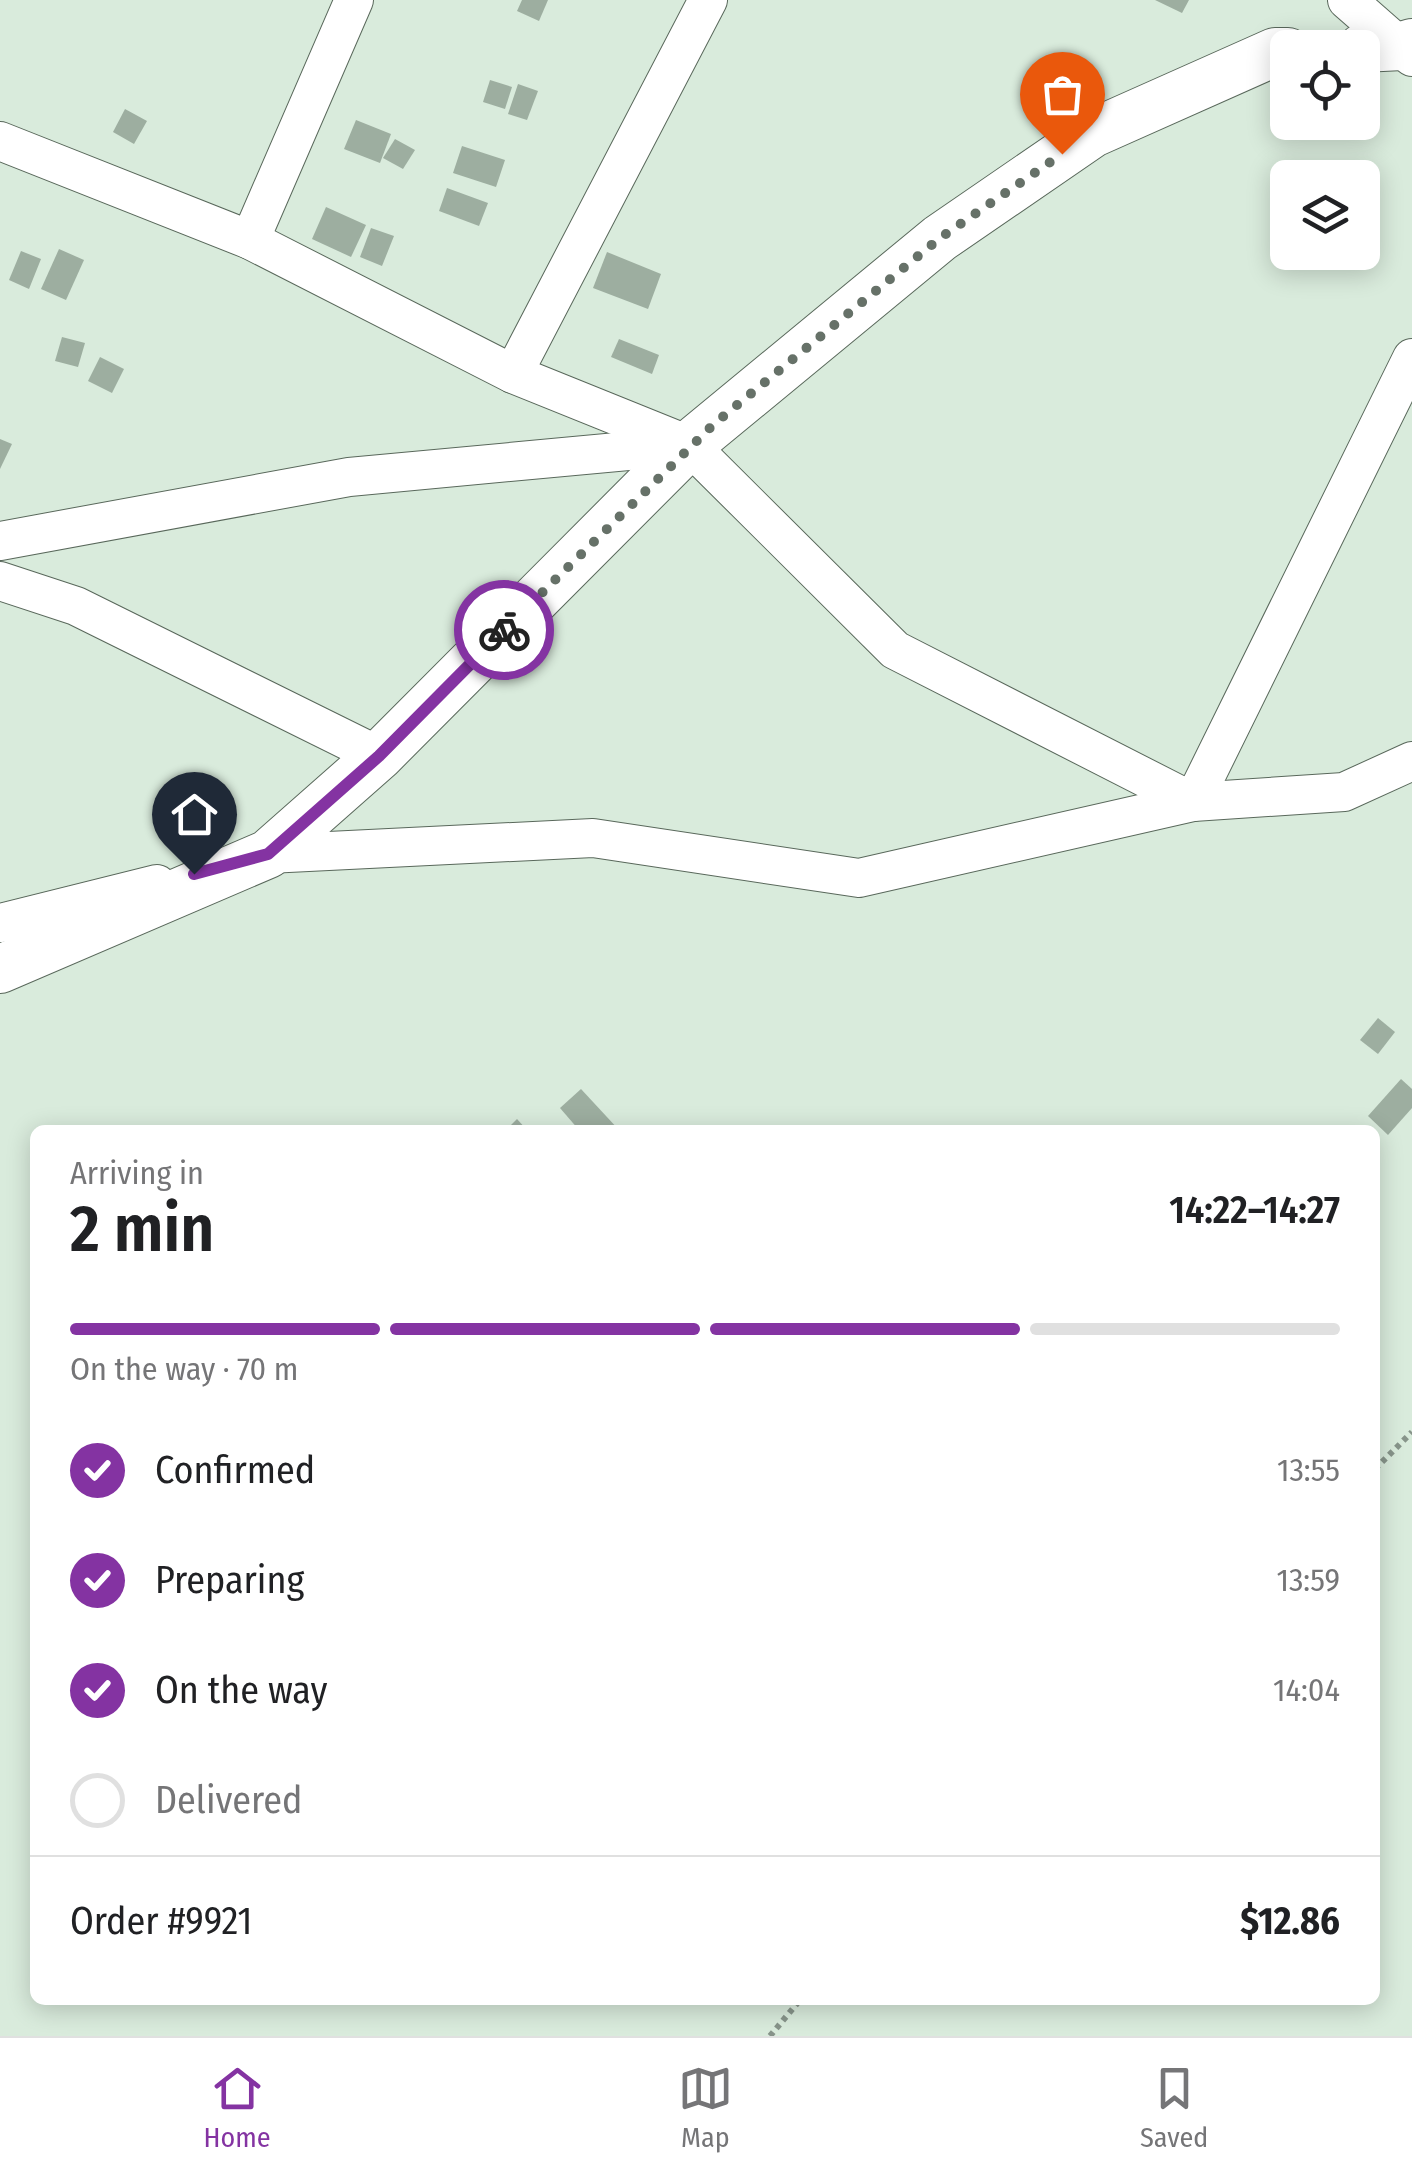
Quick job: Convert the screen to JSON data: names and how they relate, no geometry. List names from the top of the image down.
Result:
{
  "page": {
    "heading": ["2 min", "Arriving in", "14:22–14:27"],
    "panel": ["Order #9921", "$12.86"],
    "bar": "On the way · 70 m",
    "list": [
      ["Confirmed", "13:55"],
      ["Preparing", "13:59"],
      ["On the way", "14:04"],
      "Delivered"
    ],
    "tabs": ["Home", "Map", "Saved"]
  }
}
